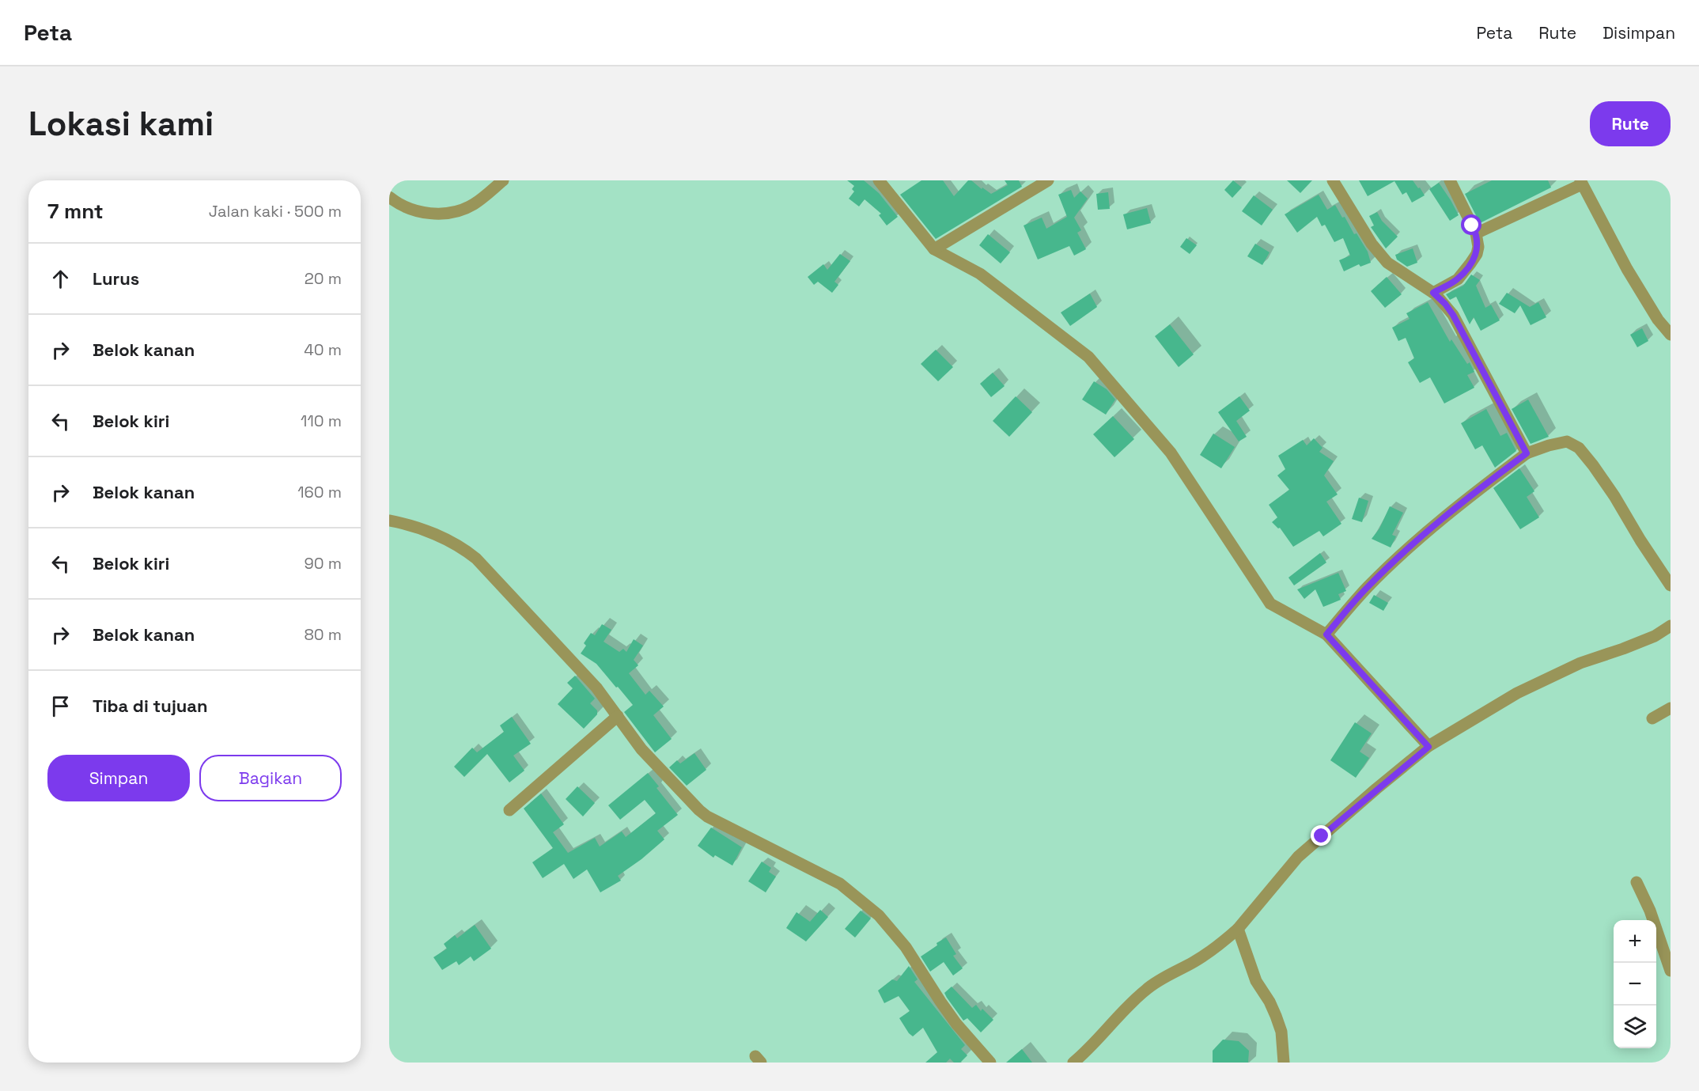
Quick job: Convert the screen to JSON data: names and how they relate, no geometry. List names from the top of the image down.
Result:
{
  "page": {
    "header": "Peta",
    "nav": ["Peta", "Rute", "Disimpan"],
    "buttons": [
      "Rute",
      ["Simpan", "Bagikan"]
    ],
    "title": "Lokasi kami",
    "heading": ["7 mnt", "Jalan kaki · 500 m"],
    "list": [
      ["Lurus", "20 m"],
      ["Belok kanan", "40 m"],
      ["Belok kiri", "110 m"],
      ["Belok kanan", "160 m"],
      ["Belok kiri", "90 m"],
      ["Belok kanan", "80 m"],
      "Tiba di tujuan"
    ],
    "map_buttons": ["+", "−"]
  }
}
